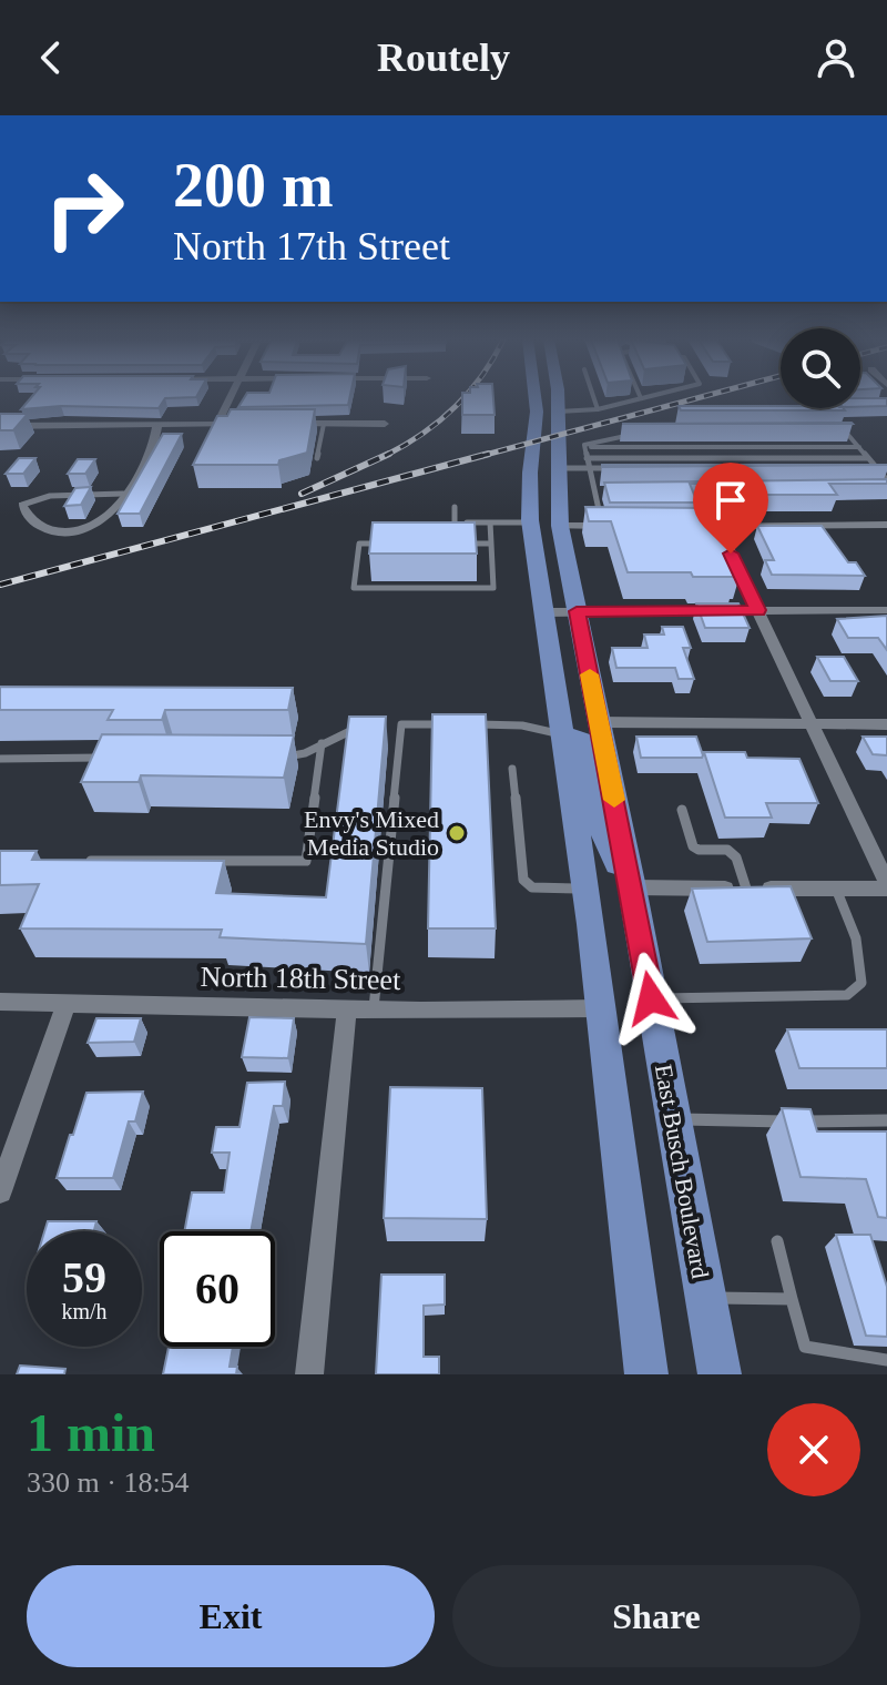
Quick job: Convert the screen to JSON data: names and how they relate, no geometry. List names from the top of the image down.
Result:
{
  "streets": {
    "main road": ["East Busch Boulevard"],
    "street": ["North 18th Street"]
  },
  "places": ["Envy's Mixed Media Studio"],
  "page": {
    "header": "Routely",
    "turn": ["200 m", "North 17th Street"],
    "speed": "59 km/h",
    "limit": "60",
    "heading": ["1 min", "330 m · 18:54"],
    "buttons": ["Exit", "Share"]
  }
}
